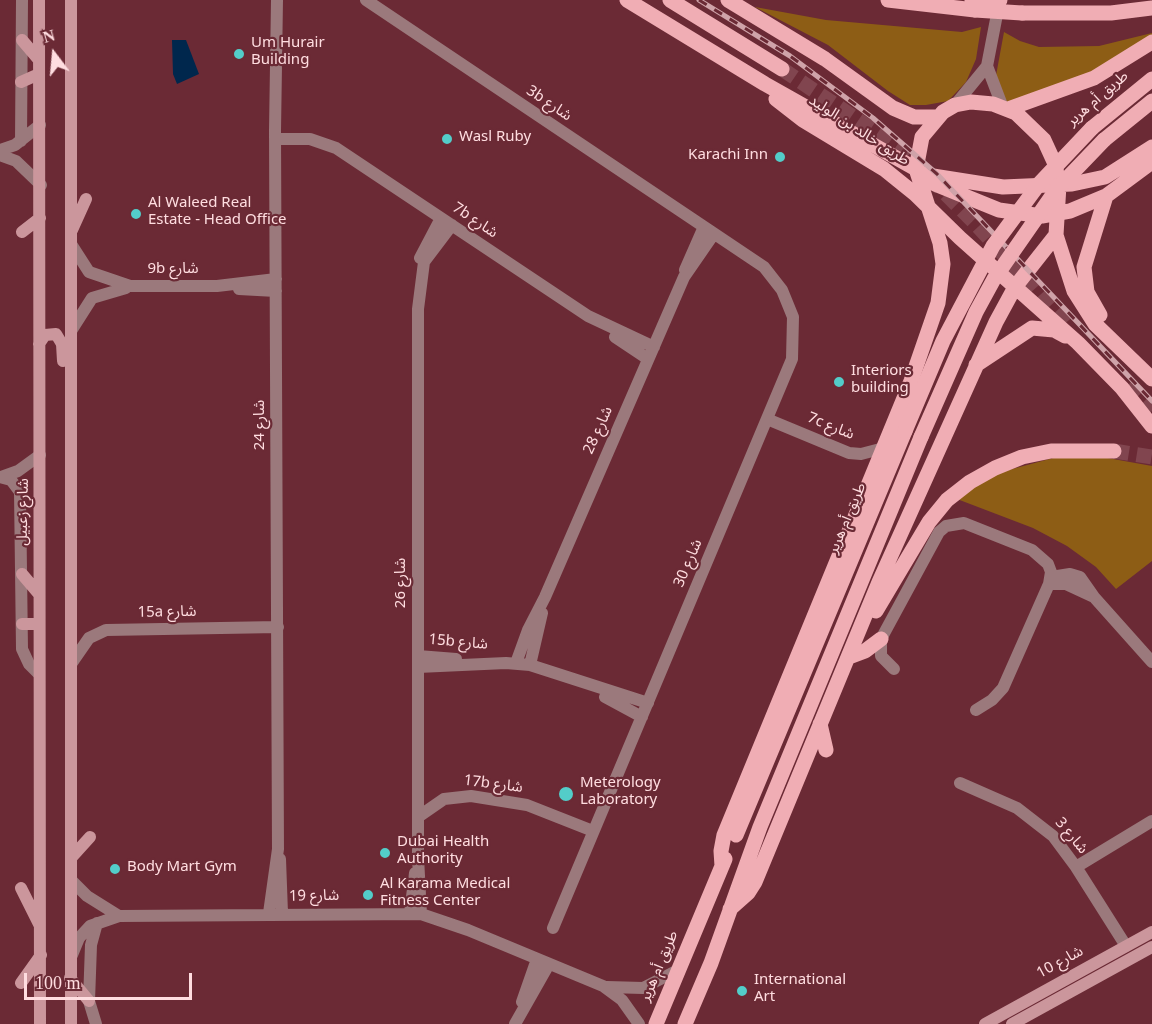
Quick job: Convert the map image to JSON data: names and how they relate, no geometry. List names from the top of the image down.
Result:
{
  "streets": {
    "main road": [
      "طريق أم هرير",
      "طريق خالد بن الوليد",
      "شارع زعبيل",
      "شارع 10"
    ],
    "street": [
      "3b شارع",
      "7b شارع",
      "9b شارع",
      "شارع 24",
      "7c شارع",
      "شارع 28",
      "شارع 30",
      "شارع 26",
      "15a شارع",
      "15b شارع",
      "17b شارع",
      "شارع 3",
      "شارع 19"
    ]
  },
  "crossings": [
    ["طريق أم هرير", "شارع 19"],
    ["3b شارع", "شارع 28"],
    ["3b شارع", "شارع 30"],
    ["7b شارع", "شارع 24"],
    ["7b شارع", "شارع 28"],
    ["7b شارع", "شارع 26"],
    ["9b شارع", "شارع 24"],
    ["شارع 24", "15a شارع"],
    ["شارع 24", "شارع 19"],
    ["7c شارع", "شارع 30"],
    ["شارع 28", "شارع 30"],
    ["شارع 28", "15b شارع"],
    ["شارع 30", "15b شارع"],
    ["شارع 30", "17b شارع"],
    ["شارع 26", "15b شارع"],
    ["شارع 26", "17b شارع"],
    ["شارع 26", "شارع 19"],
    ["شارع 3", "شارع 10"]
  ],
  "places": [
    "Um Hurair Building",
    "Wasl Ruby",
    "Karachi Inn",
    "Al Waleed Real Estate - Head Office",
    "Interiors building",
    "Meterology Laboratory",
    "Dubai Health Authority",
    "Body Mart Gym",
    "Al Karama Medical Fitness Center",
    "International Art"
  ],
  "scale_bar": "100 m",
  "north": "top"
}
